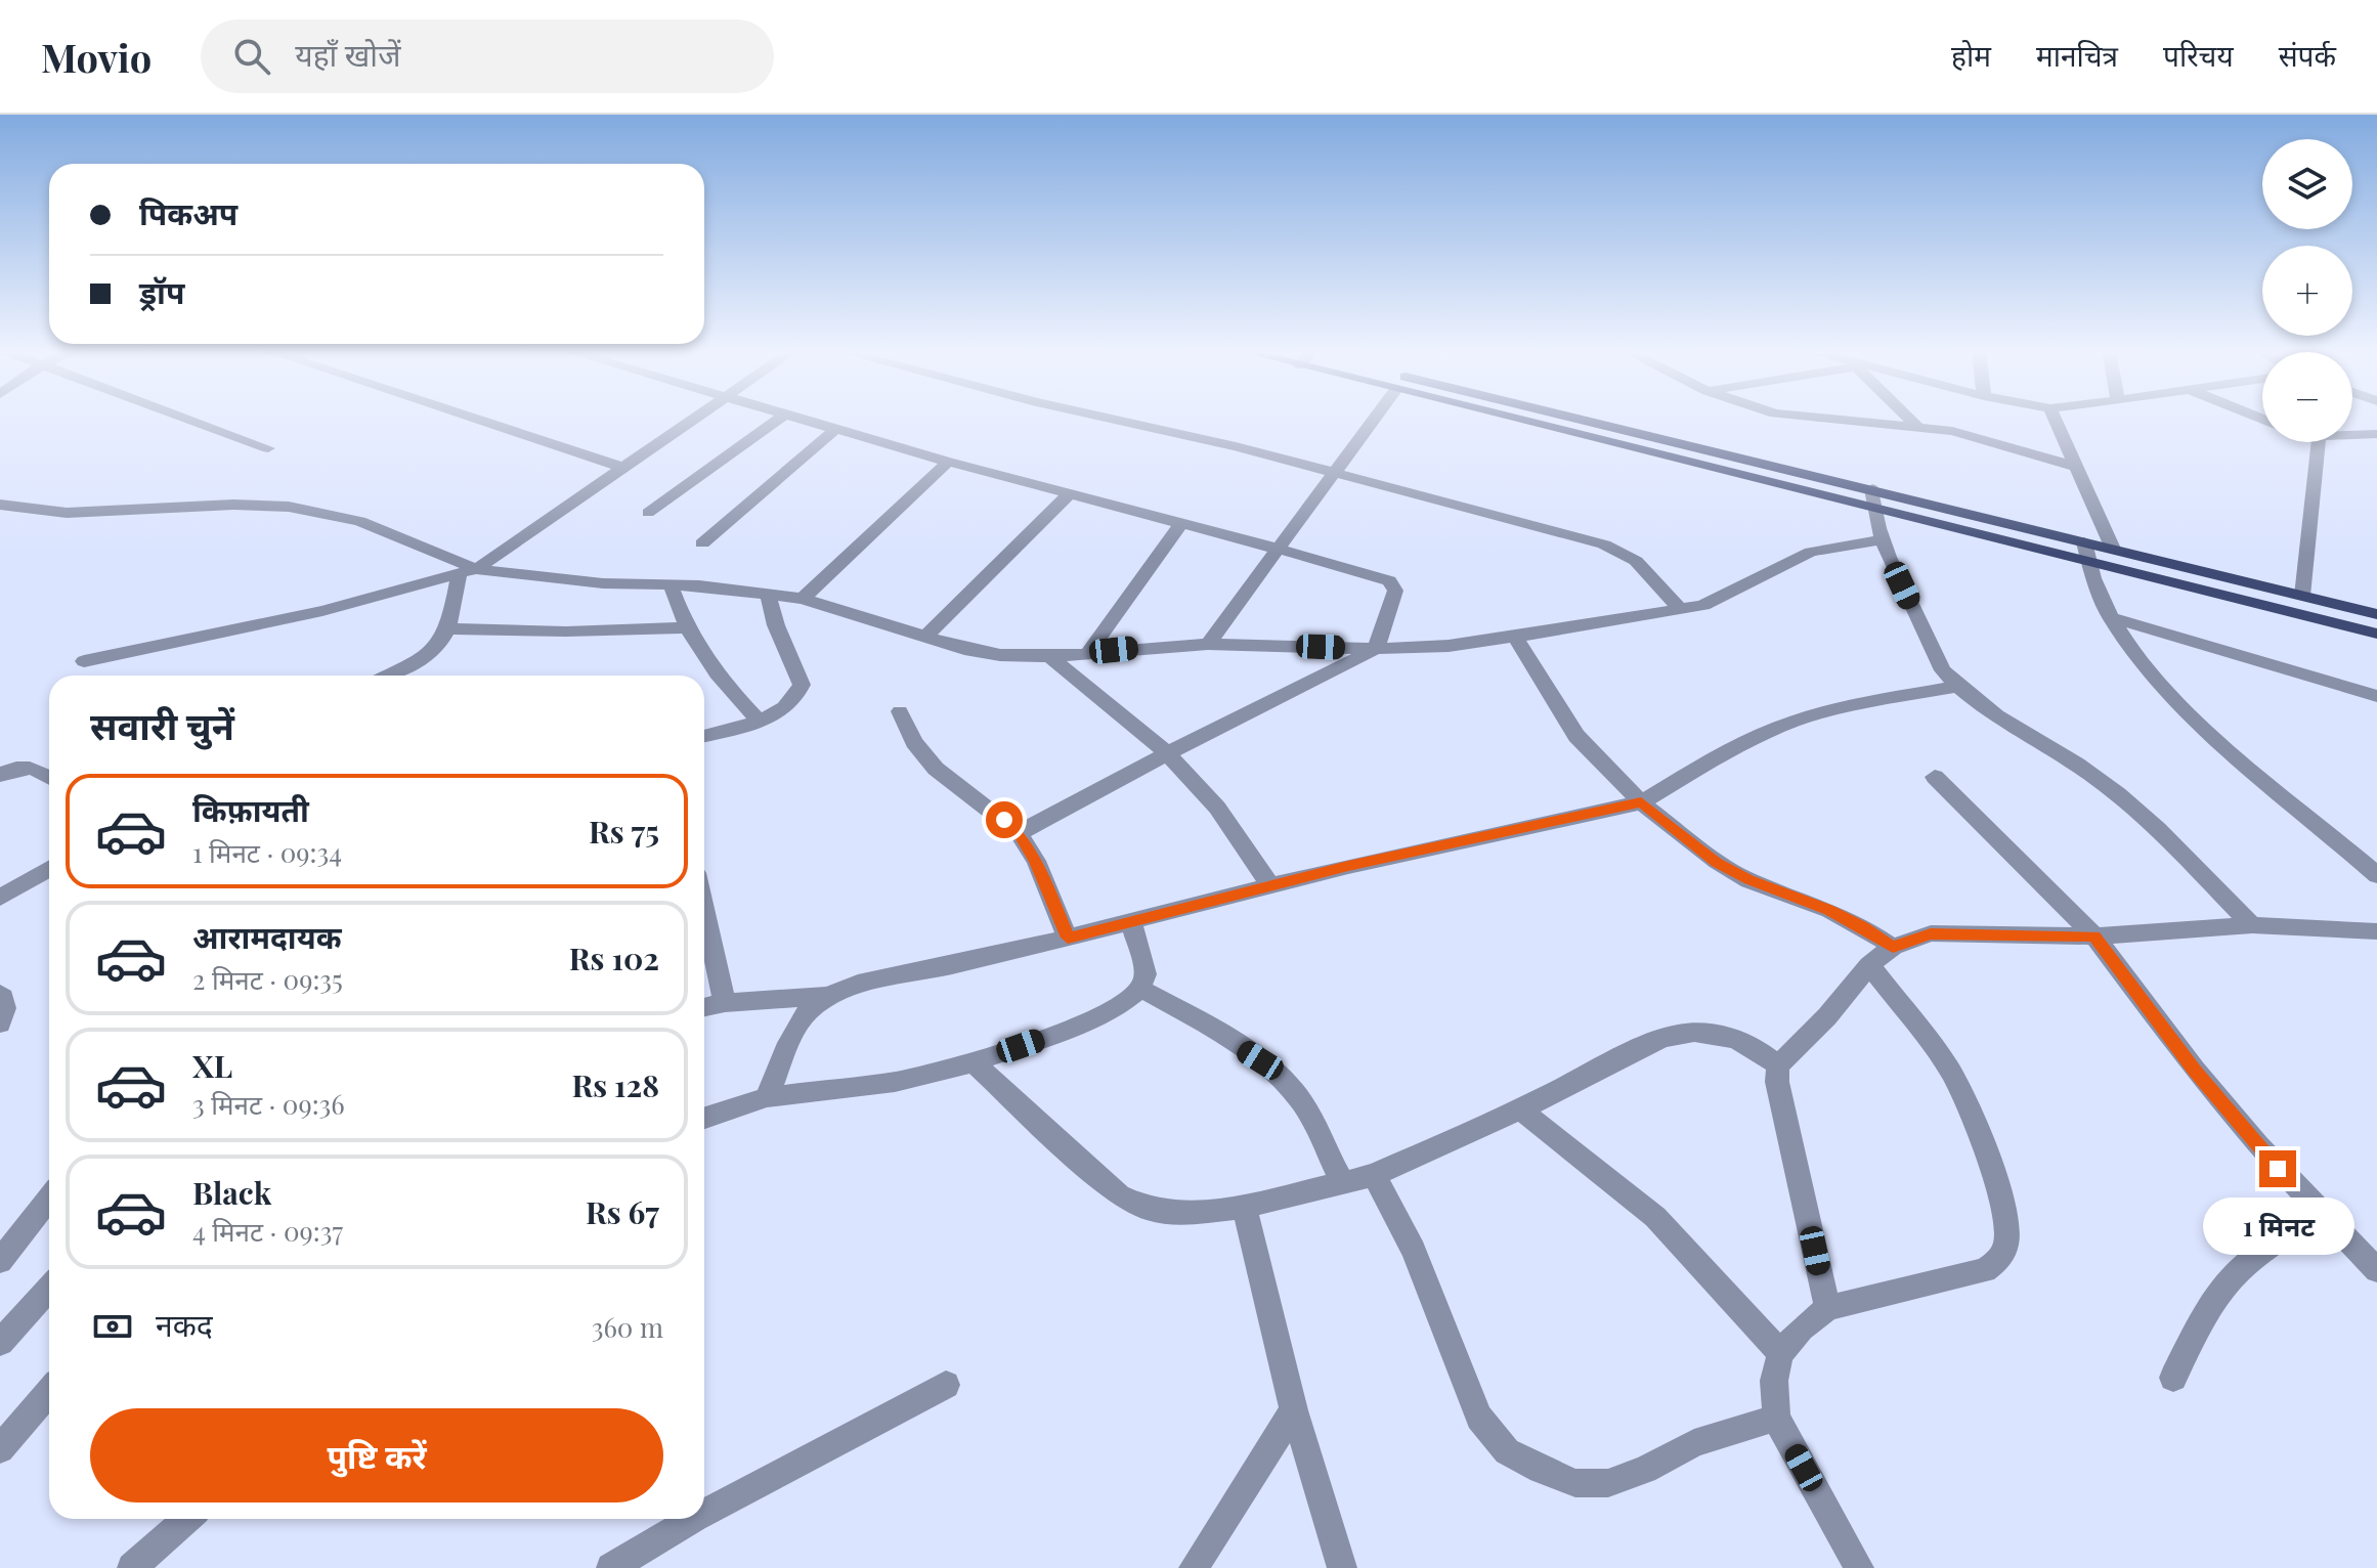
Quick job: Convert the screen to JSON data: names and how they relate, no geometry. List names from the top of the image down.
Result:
{
  "page": {
    "header": "Movio",
    "search": "यहाँ खोजें",
    "nav": [
      "होम",
      "मानचित्र",
      "परिचय",
      "संपर्क"
    ],
    "map_buttons": ["+", "−"],
    "banner": ["पिकअप", "ड्रॉप"],
    "heading": "सवारी चुनें",
    "list": [
      {
        "name": "किफ़ायती",
        "note": "1 मिनट · 09:34",
        "value": "Rs 75"
      },
      {
        "name": "आरामदायक",
        "note": "2 मिनट · 09:35",
        "value": "Rs 102"
      },
      {
        "name": "XL",
        "note": "3 मिनट · 09:36",
        "value": "Rs 128"
      },
      {
        "name": "Black",
        "note": "4 मिनट · 09:37",
        "value": "Rs 67"
      }
    ],
    "bubble": "1 मिनट",
    "pay": ["नकद", "360 m"],
    "buttons": "पुष्टि करें"
  }
}
